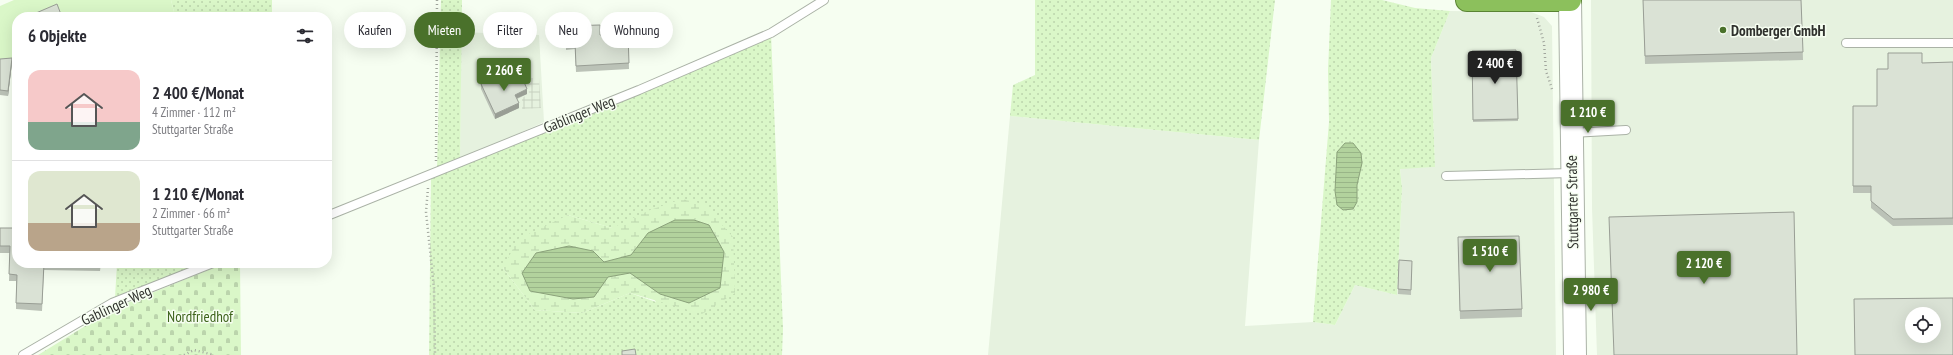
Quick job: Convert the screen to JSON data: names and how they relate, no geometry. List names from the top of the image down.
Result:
{
  "streets": {
    "main road": ["Stuttgarter Straße"],
    "lane": ["Gablinger Weg"]
  },
  "parks": ["Nordfriedhof"],
  "places": ["Domberger GmbH"],
  "page": {
    "chip": [
      "Kaufen",
      "Mieten",
      "Filter",
      "Neu",
      "Wohnung"
    ],
    "heading": "6 Objekte",
    "price": [
      "2 400 €",
      "2 260 €",
      "1 210 €",
      "1 510 €",
      "2 120 €",
      "2 980 €"
    ],
    "list": [
      {
        "name": "2 400 €/Monat",
        "note": "4 Zimmer · 112 m² · Stuttgarter Straße"
      },
      {
        "name": "1 210 €/Monat",
        "note": "2 Zimmer · 66 m² · Stuttgarter Straße"
      }
    ]
  }
}
